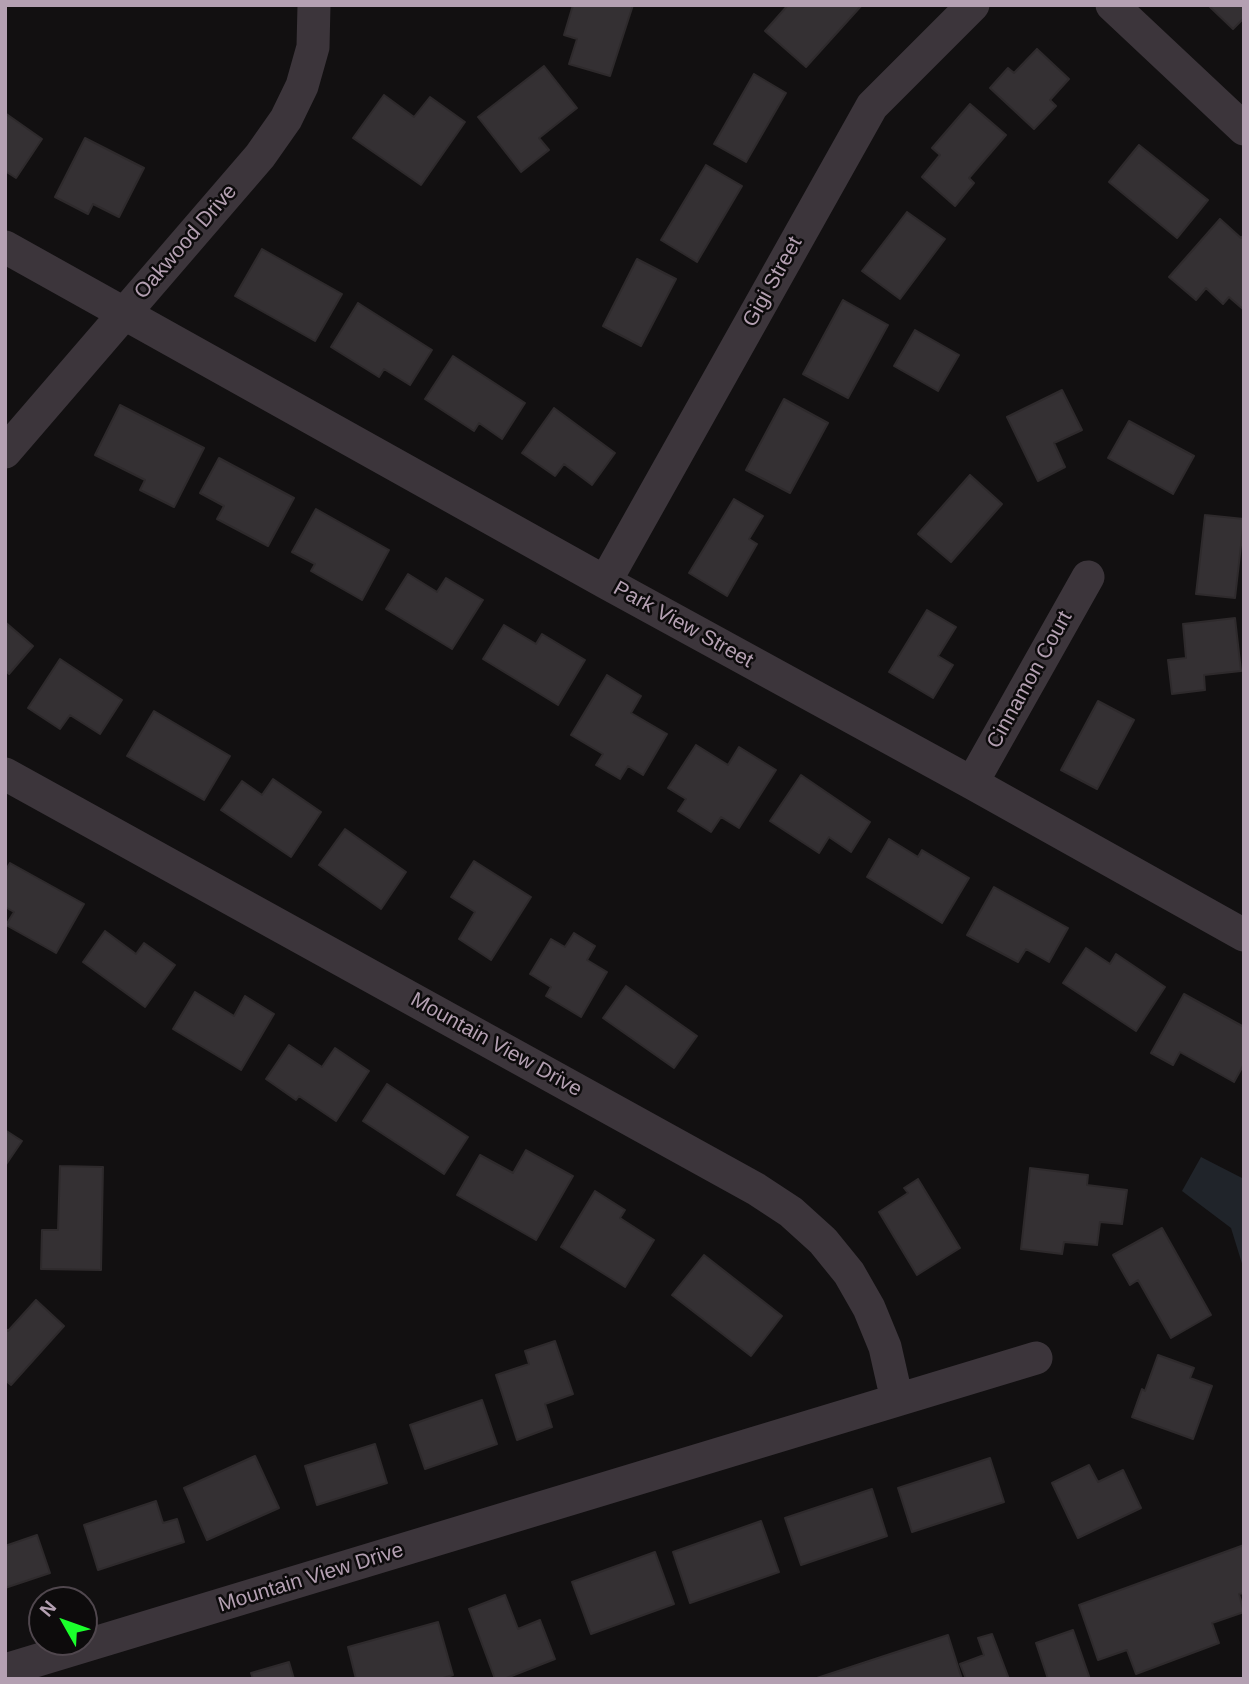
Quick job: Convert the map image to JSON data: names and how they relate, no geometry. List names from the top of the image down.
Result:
{
  "streets": {
    "street": [
      "Oakwood Drive",
      "Gigi Street",
      "Park View Street",
      "Cinnamon Court",
      "Mountain View Drive"
    ]
  },
  "crossings": [
    ["Oakwood Drive", "Park View Street"],
    ["Gigi Street", "Park View Street"],
    ["Park View Street", "Cinnamon Court"]
  ],
  "north": "top left"
}
